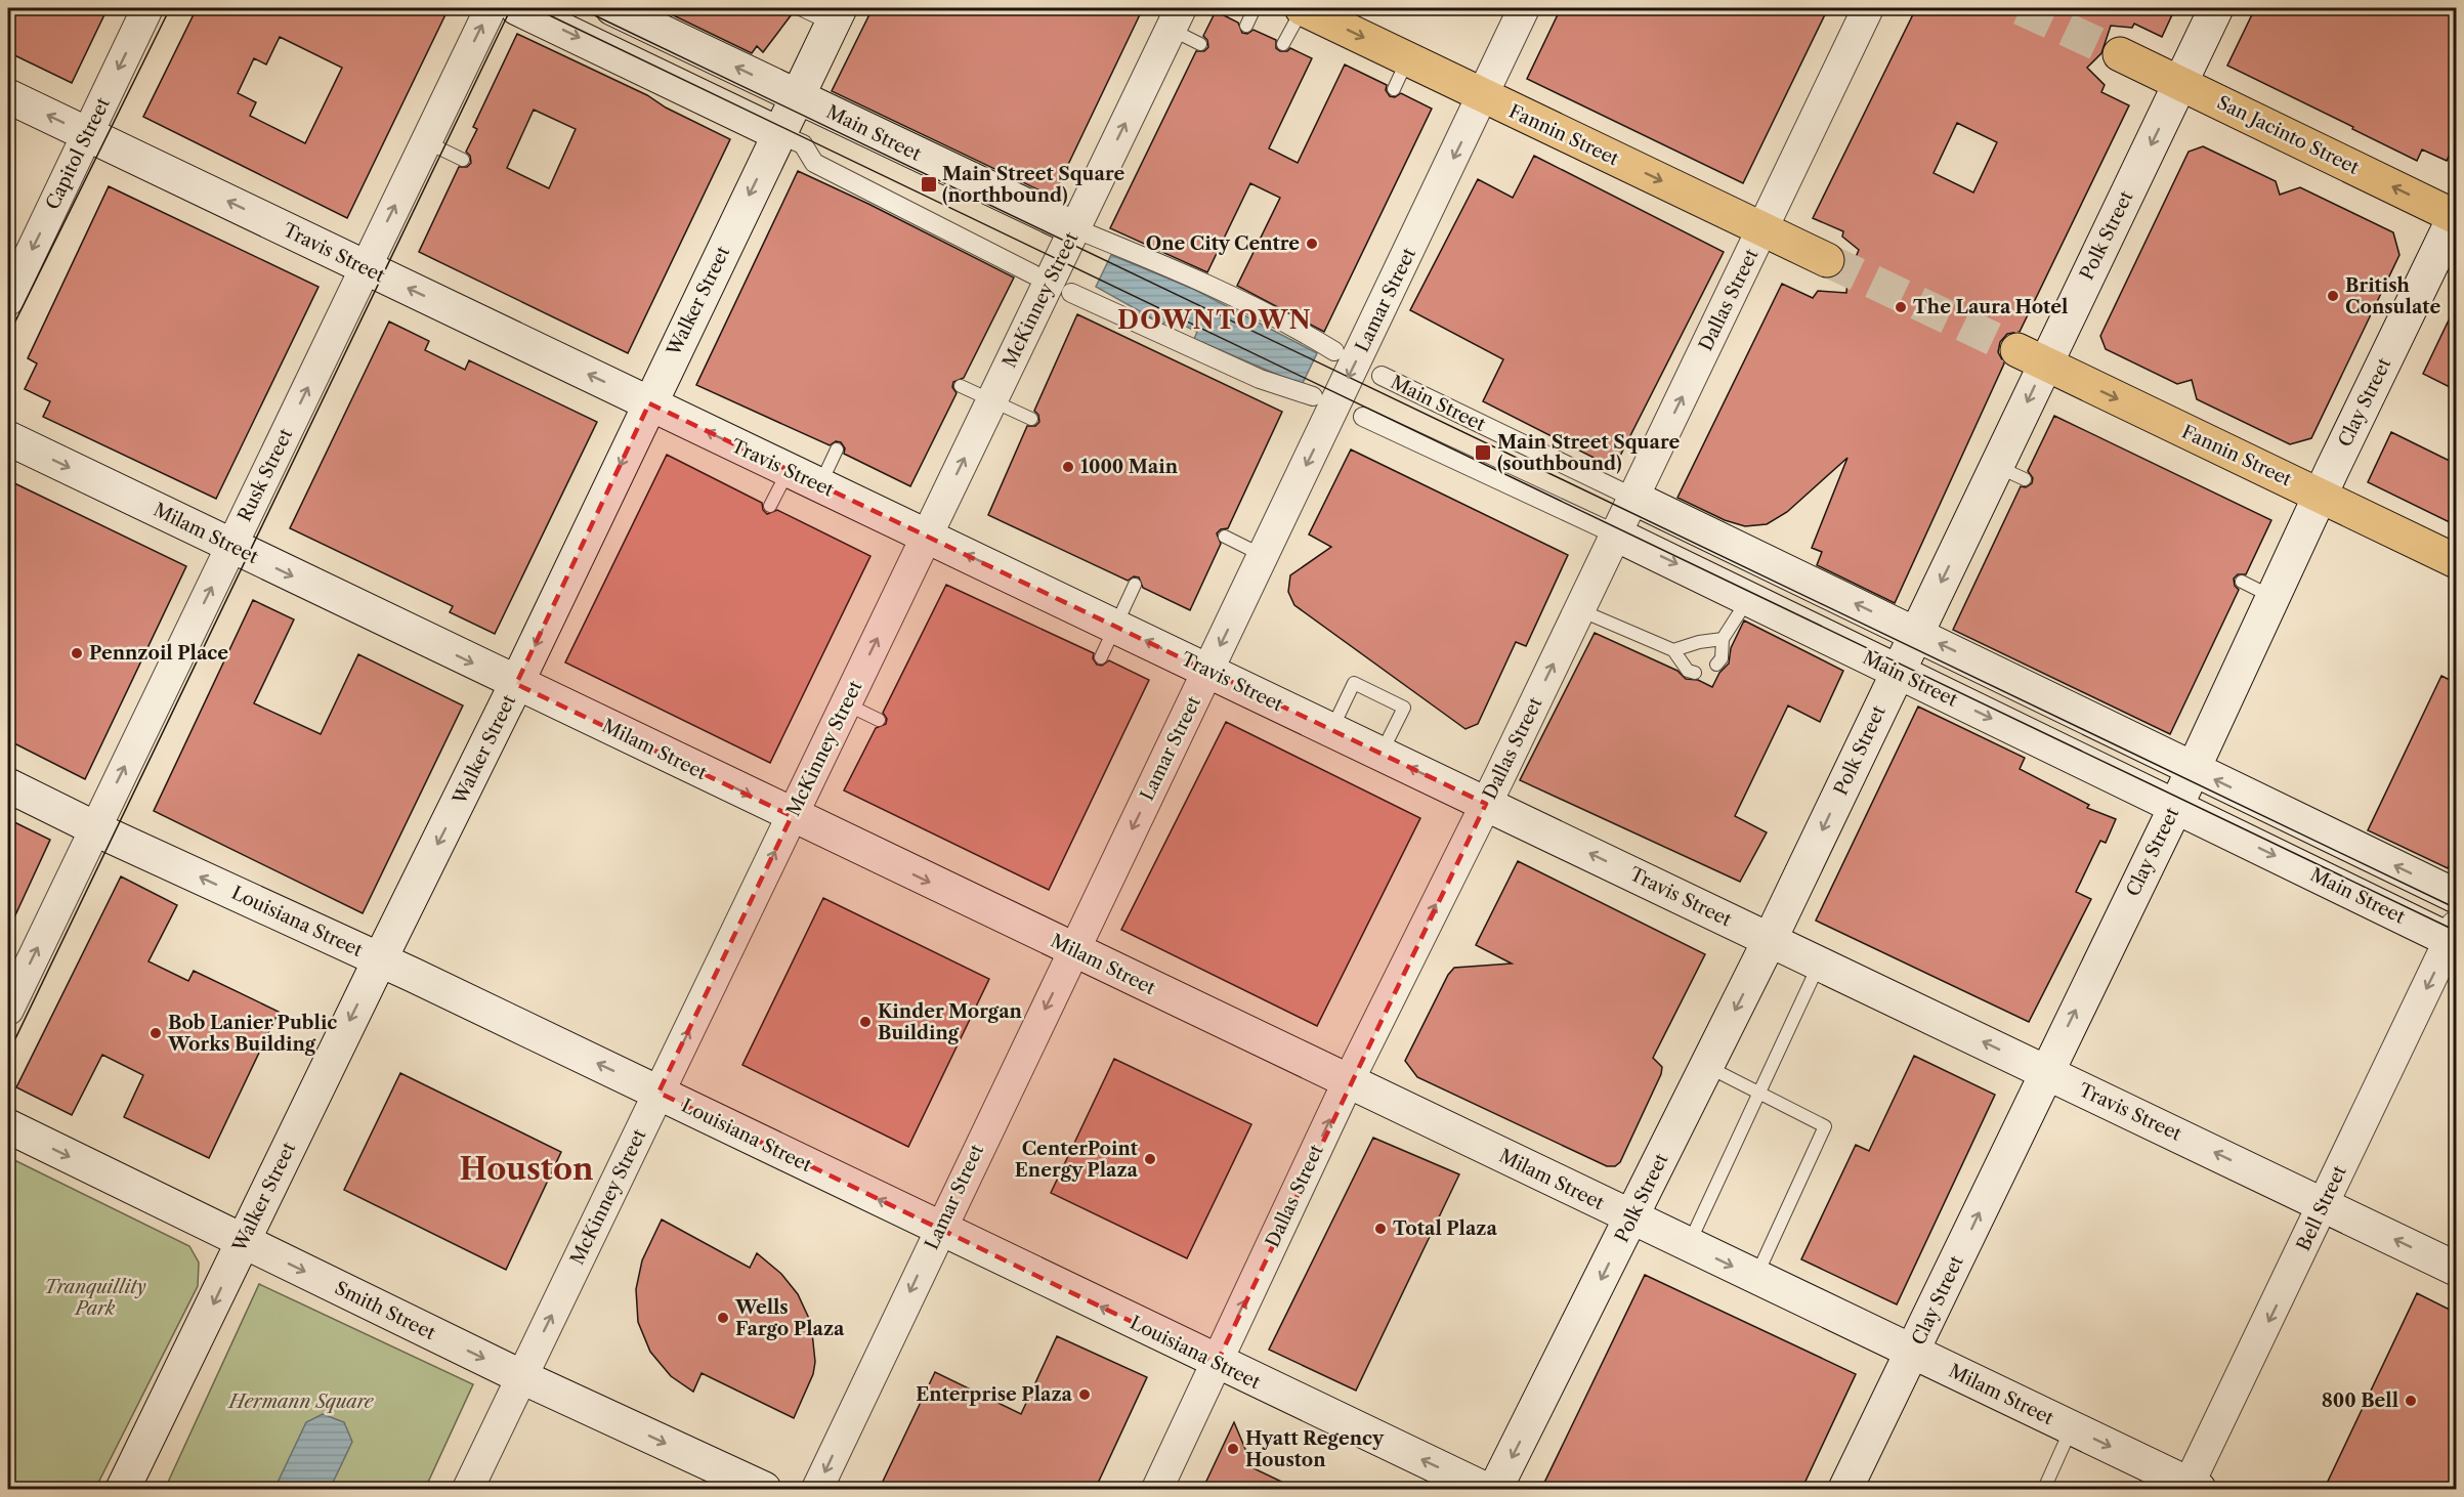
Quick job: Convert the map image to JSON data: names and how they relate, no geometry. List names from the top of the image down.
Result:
{
  "streets": {
    "main road": [
      "Main Street",
      "Fannin Street",
      "San Jacinto Street",
      "Polk Street",
      "Travis Street",
      "Walker Street",
      "Clay Street",
      "Milam Street",
      "Louisiana Street",
      "Smith Street"
    ],
    "street": [
      "Capitol Street",
      "McKinney Street",
      "Lamar Street",
      "Dallas Street",
      "Rusk Street",
      "Bell Street"
    ]
  },
  "crossings": [
    ["Main Street", "Polk Street"],
    ["Main Street", "McKinney Street"],
    ["Main Street", "Dallas Street"],
    ["Main Street", "Walker Street"],
    ["Main Street", "Clay Street"],
    ["Main Street", "Bell Street"],
    ["Fannin Street", "Polk Street"],
    ["Fannin Street", "Lamar Street"],
    ["Fannin Street", "Dallas Street"],
    ["Fannin Street", "Clay Street"],
    ["San Jacinto Street", "Polk Street"],
    ["San Jacinto Street", "Clay Street"],
    ["Capitol Street", "Travis Street"],
    ["Polk Street", "Travis Street"],
    ["Polk Street", "Milam Street"],
    ["Travis Street", "McKinney Street"],
    ["Travis Street", "Lamar Street"],
    ["Travis Street", "Dallas Street"],
    ["Travis Street", "Walker Street"],
    ["Travis Street", "Clay Street"],
    ["Travis Street", "Rusk Street"],
    ["Travis Street", "Bell Street"],
    ["McKinney Street", "Milam Street"],
    ["McKinney Street", "Louisiana Street"],
    ["McKinney Street", "Smith Street"],
    ["Lamar Street", "Milam Street"],
    ["Lamar Street", "Louisiana Street"],
    ["Dallas Street", "Milam Street"],
    ["Dallas Street", "Louisiana Street"],
    ["Walker Street", "Milam Street"],
    ["Walker Street", "Louisiana Street"],
    ["Walker Street", "Smith Street"],
    ["Clay Street", "Milam Street"],
    ["Rusk Street", "Milam Street"],
    ["Rusk Street", "Louisiana Street"],
    ["Milam Street", "Bell Street"]
  ],
  "one_way": [
    "Fannin Street",
    "San Jacinto Street",
    "Capitol Street",
    "Polk Street",
    "Travis Street",
    "McKinney Street",
    "Lamar Street",
    "Dallas Street",
    "Walker Street",
    "Clay Street",
    "Rusk Street",
    "Milam Street",
    "Louisiana Street",
    "Bell Street",
    "Smith Street"
  ],
  "districts": ["DOWNTOWN", "Houston"],
  "parks": ["Tranquillity Park", "Hermann Square"],
  "places": {
    "transit": ["Main Street Square (northbound)", "Main Street Square (southbound)"],
    "other": [
      "One City Centre",
      "British Consulate",
      "The Laura Hotel",
      "1000 Main",
      "Pennzoil Place",
      "Kinder Morgan Building",
      "Bob Lanier Public Works Building",
      "CenterPoint Energy Plaza",
      "Total Plaza",
      "Wells Fargo Plaza",
      "Enterprise Plaza",
      "800 Bell",
      "Hyatt Regency Houston"
    ]
  }
}
